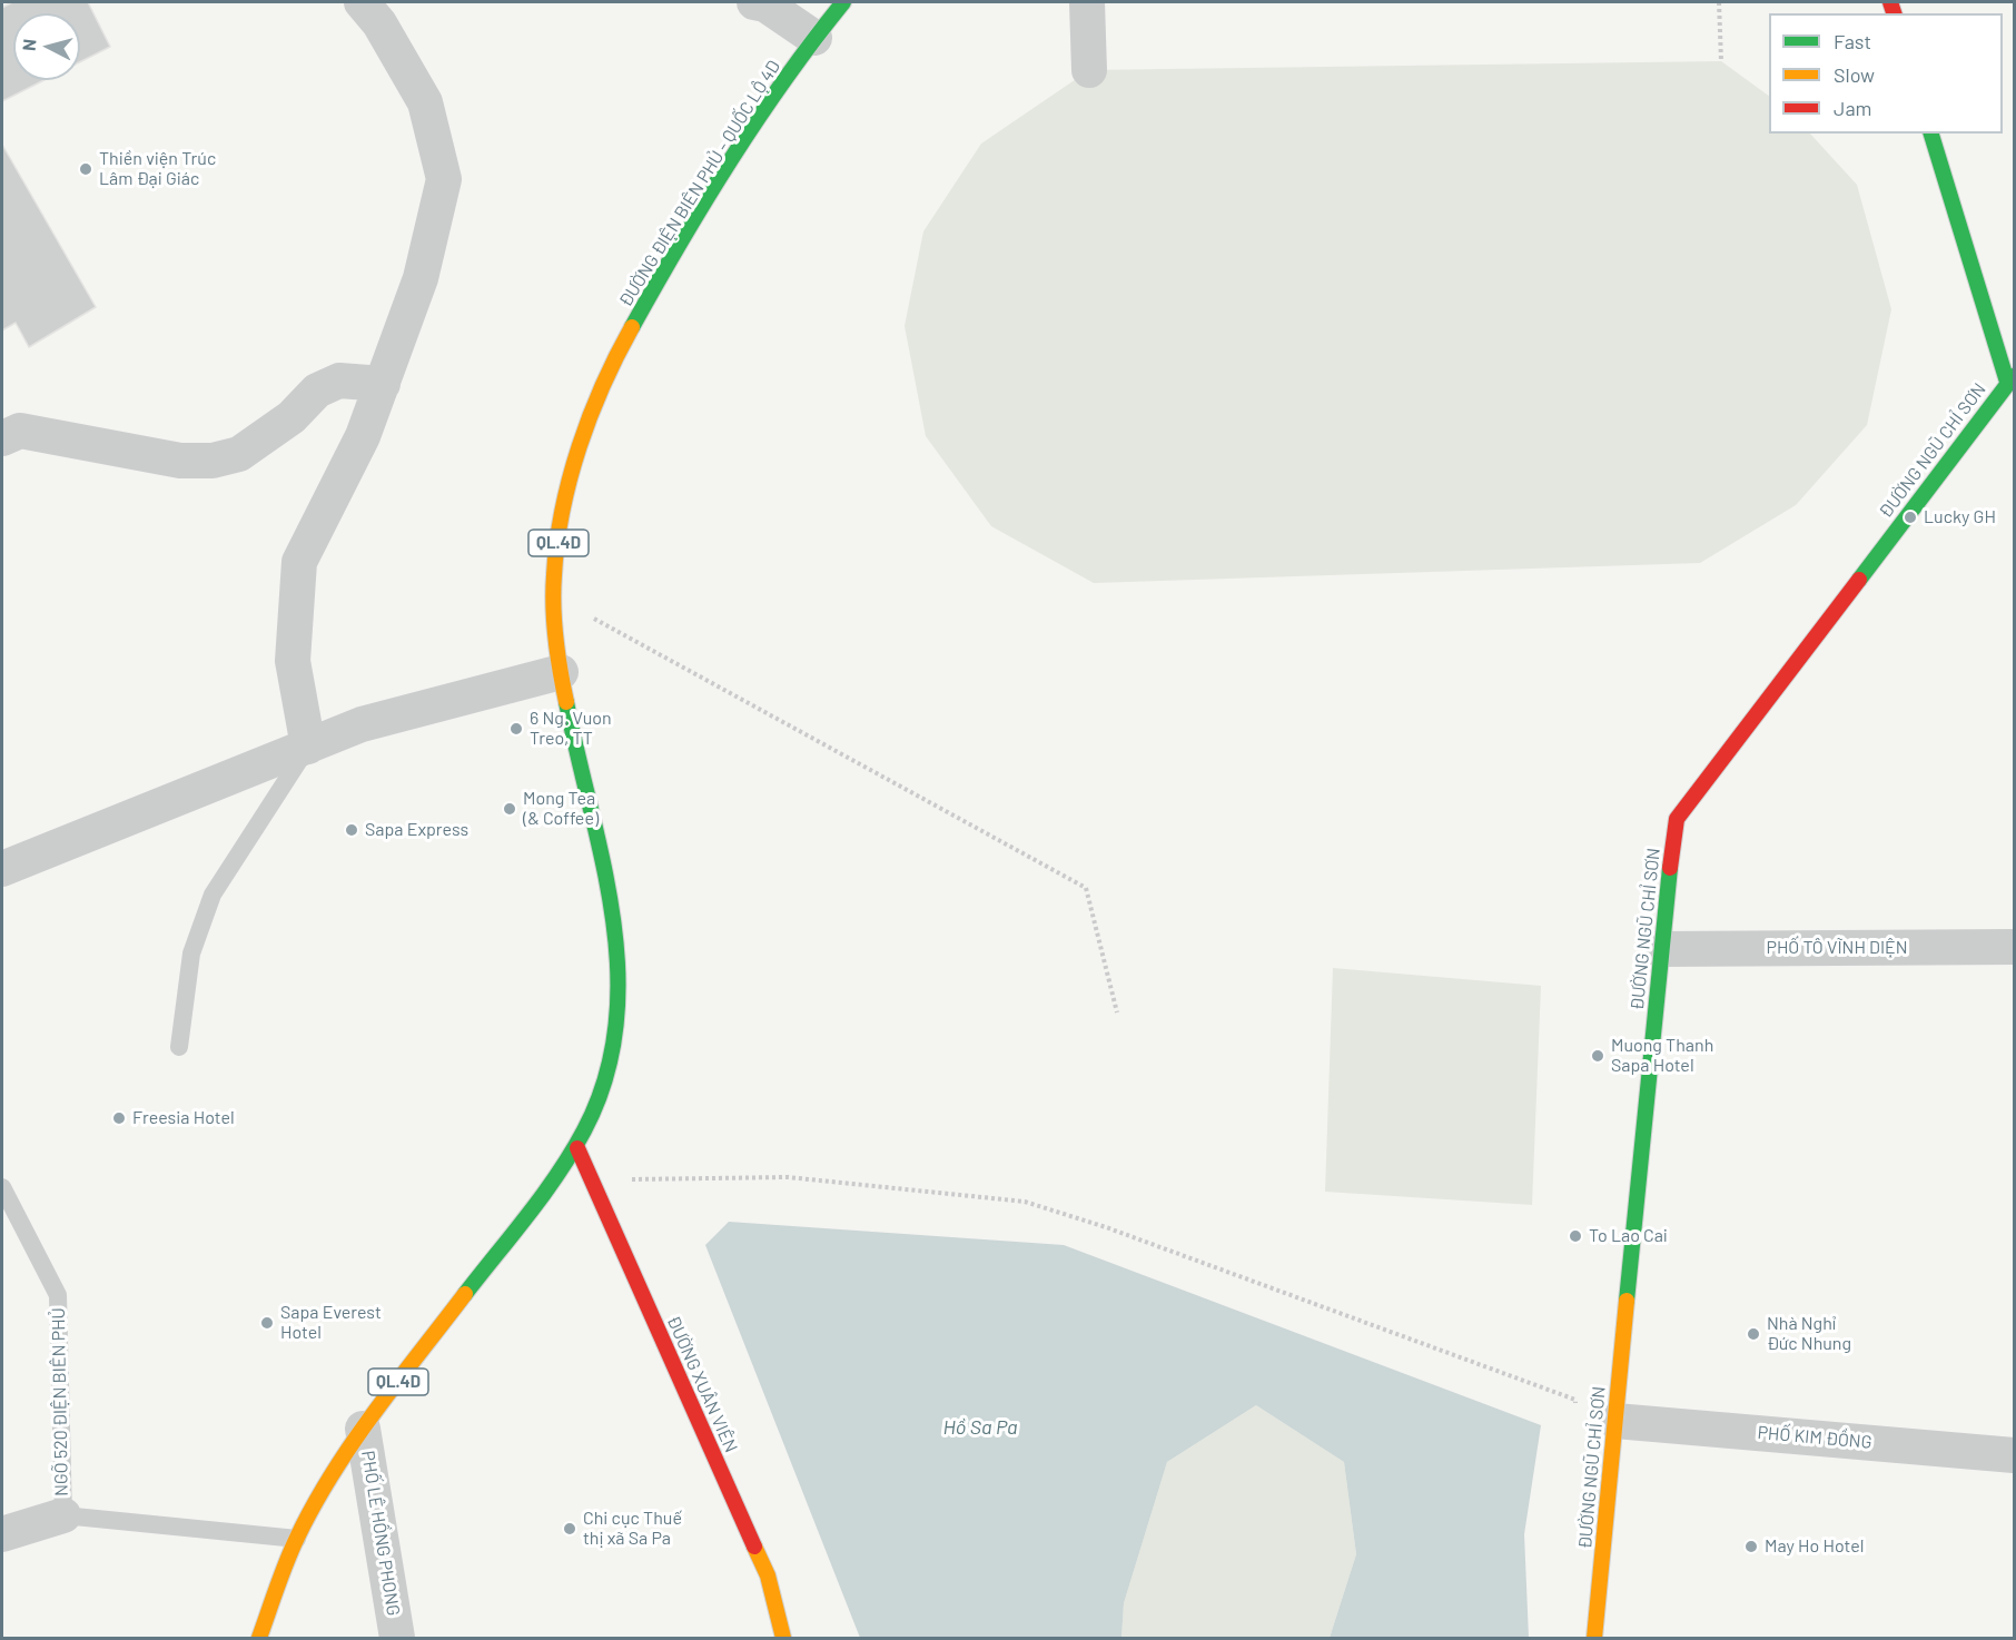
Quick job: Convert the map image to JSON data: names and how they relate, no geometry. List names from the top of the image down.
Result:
{
  "streets": {
    "main road": [
      "ĐƯỜNG ĐIỆN BIÊN PHỦ - QUỐC LỘ 4D",
      "ĐƯỜNG NGŨ CHỈ SƠN",
      "QL.4D",
      "ĐƯỜNG XUÂN VIÊN"
    ],
    "street": ["PHỐ TÔ VĨNH DIỆN", "PHỐ KIM ĐỒNG", "PHỐ LÊ HỒNG PHONG"],
    "lane": ["NGÕ 520 ĐIỆN BIÊN PHỦ"]
  },
  "crossings": [
    ["ĐƯỜNG ĐIỆN BIÊN PHỦ - QUỐC LỘ 4D", "ĐƯỜNG XUÂN VIÊN"],
    ["ĐƯỜNG ĐIỆN BIÊN PHỦ - QUỐC LỘ 4D", "NGÕ 520 ĐIỆN BIÊN PHỦ"],
    ["ĐƯỜNG ĐIỆN BIÊN PHỦ - QUỐC LỘ 4D", "PHỐ LÊ HỒNG PHONG"],
    ["ĐƯỜNG NGŨ CHỈ SƠN", "PHỐ TÔ VĨNH DIỆN"],
    ["ĐƯỜNG NGŨ CHỈ SƠN", "PHỐ KIM ĐỒNG"]
  ],
  "water": ["Hồ Sa Pa"],
  "places": [
    "Thiền viện Trúc Lâm Đại Giác",
    "Lucky GH",
    "6 Ng. Vuon Treo, TT",
    "Mong Tea (& Coffee)",
    "Sapa Express",
    "Muong Thanh Sapa Hotel",
    "Freesia Hotel",
    "To Lao Cai",
    "Sapa Everest Hotel",
    "Nhà Nghỉ Đức Nhung",
    "Chi cục Thuế thị xã Sa Pa",
    "May Ho Hotel"
  ],
  "legend": ["Fast", "Slow", "Jam"],
  "north": "left"
}
